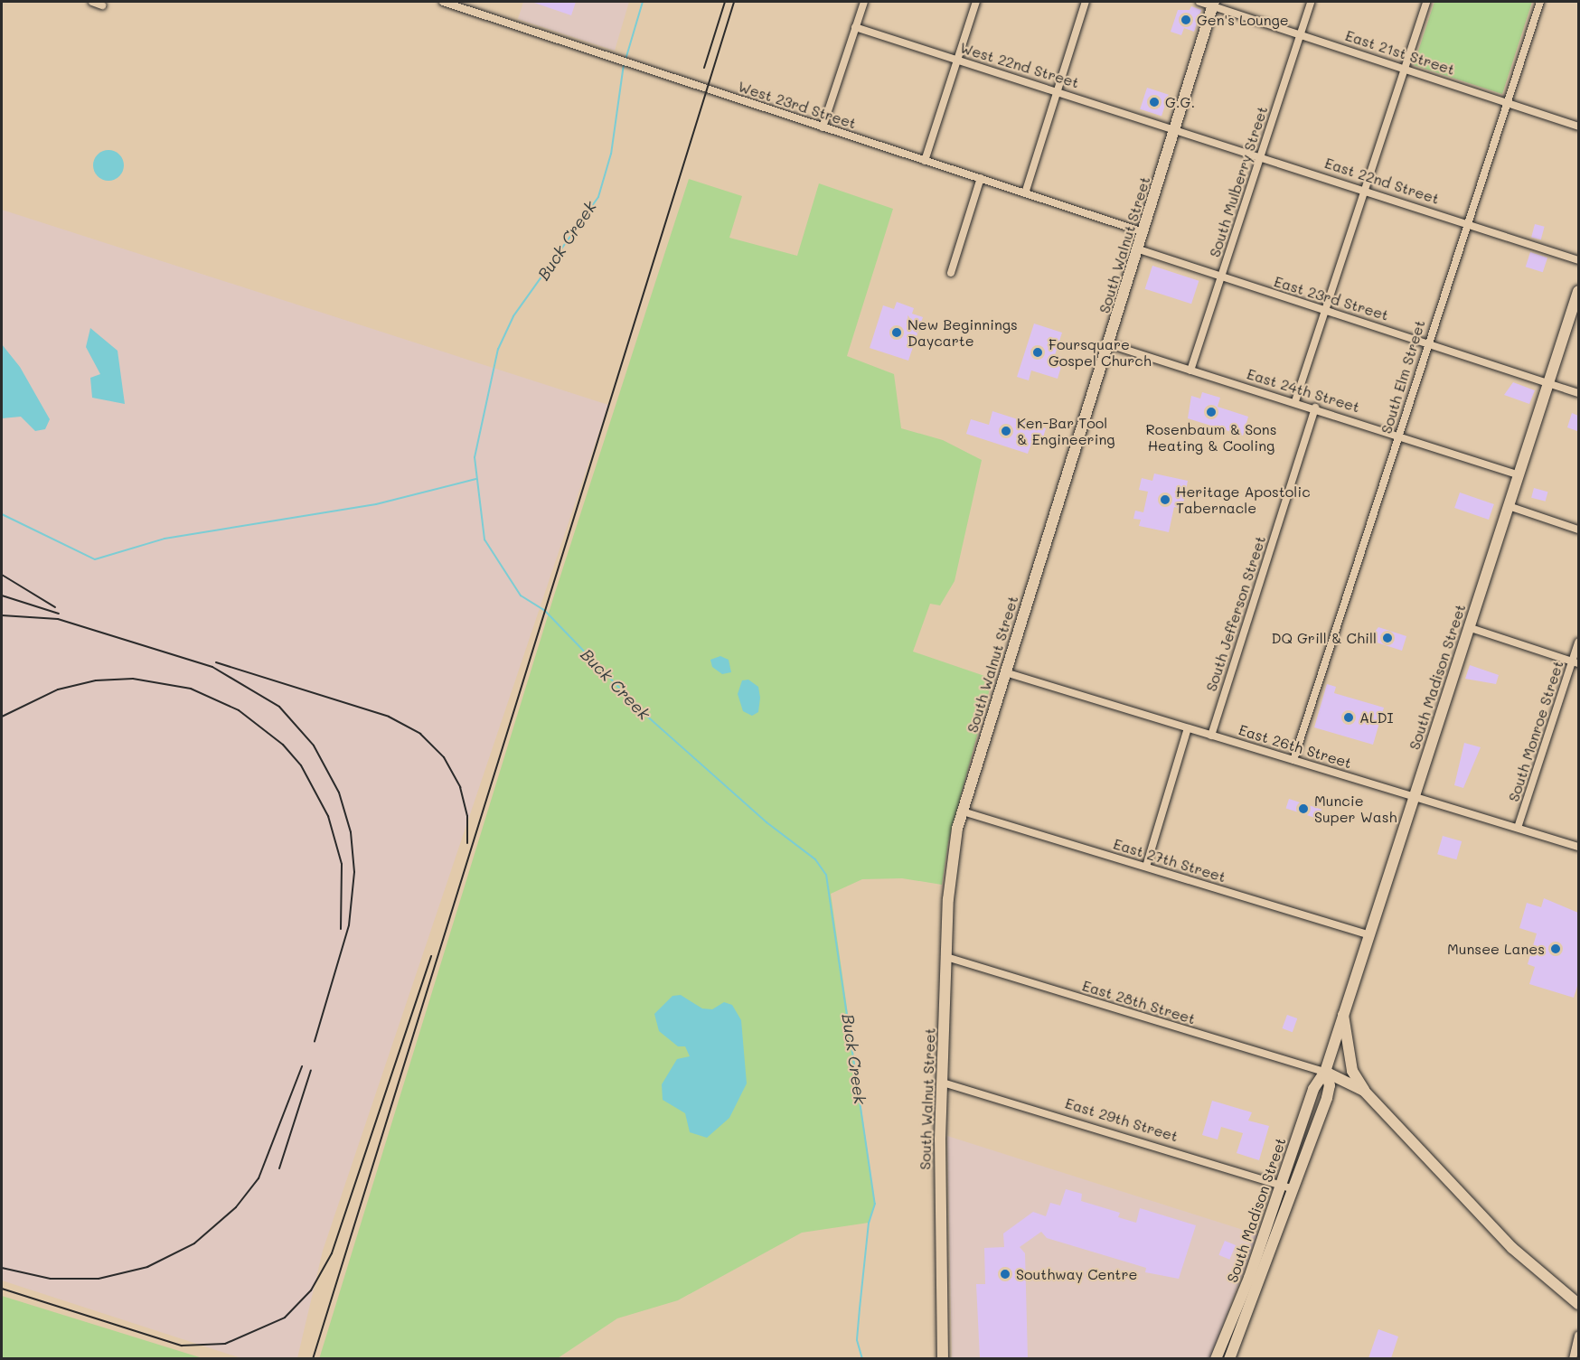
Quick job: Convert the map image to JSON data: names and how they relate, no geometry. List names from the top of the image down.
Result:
{
  "streets": {
    "main road": ["South Walnut Street", "South Madison Street"],
    "street": [
      "East 21st Street",
      "West 22nd Street",
      "West 23rd Street",
      "East 22nd Street",
      "South Mulberry Street",
      "East 23rd Street",
      "South Elm Street",
      "East 24th Street",
      "South Jefferson Street",
      "South Monroe Street",
      "East 26th Street",
      "East 27th Street",
      "East 28th Street",
      "East 29th Street"
    ]
  },
  "crossings": [
    ["East 21st Street", "South Mulberry Street"],
    ["East 21st Street", "South Walnut Street"],
    ["East 21st Street", "South Elm Street"],
    ["West 22nd Street", "East 22nd Street"],
    ["West 22nd Street", "South Walnut Street"],
    ["West 23rd Street", "South Walnut Street"],
    ["East 22nd Street", "South Mulberry Street"],
    ["East 22nd Street", "South Walnut Street"],
    ["East 22nd Street", "South Elm Street"],
    ["South Mulberry Street", "East 23rd Street"],
    ["South Mulberry Street", "East 24th Street"],
    ["South Walnut Street", "East 23rd Street"],
    ["South Walnut Street", "East 24th Street"],
    ["South Walnut Street", "East 26th Street"],
    ["South Walnut Street", "East 27th Street"],
    ["South Walnut Street", "East 28th Street"],
    ["South Walnut Street", "East 29th Street"],
    ["East 23rd Street", "South Elm Street"],
    ["East 23rd Street", "South Madison Street"],
    ["South Elm Street", "East 24th Street"],
    ["South Elm Street", "East 26th Street"],
    ["East 24th Street", "South Jefferson Street"],
    ["East 24th Street", "South Madison Street"],
    ["South Jefferson Street", "East 26th Street"],
    ["South Madison Street", "East 26th Street"],
    ["South Madison Street", "East 27th Street"],
    ["South Madison Street", "East 28th Street"],
    ["South Madison Street", "East 29th Street"],
    ["South Monroe Street", "East 26th Street"]
  ],
  "water": ["Buck Creek"],
  "places": [
    "Gen's Lounge",
    "G.G.",
    "New Beginnings Daycarte",
    "Foursquare Gospel Church",
    "Rosenbaum & Sons Heating & Cooling",
    "Ken-Bar Tool & Engineering",
    "Heritage Apostolic Tabernacle",
    "DQ Grill & Chill",
    "ALDI",
    "Muncie Super Wash",
    "Munsee Lanes",
    "Southway Centre"
  ]
}
